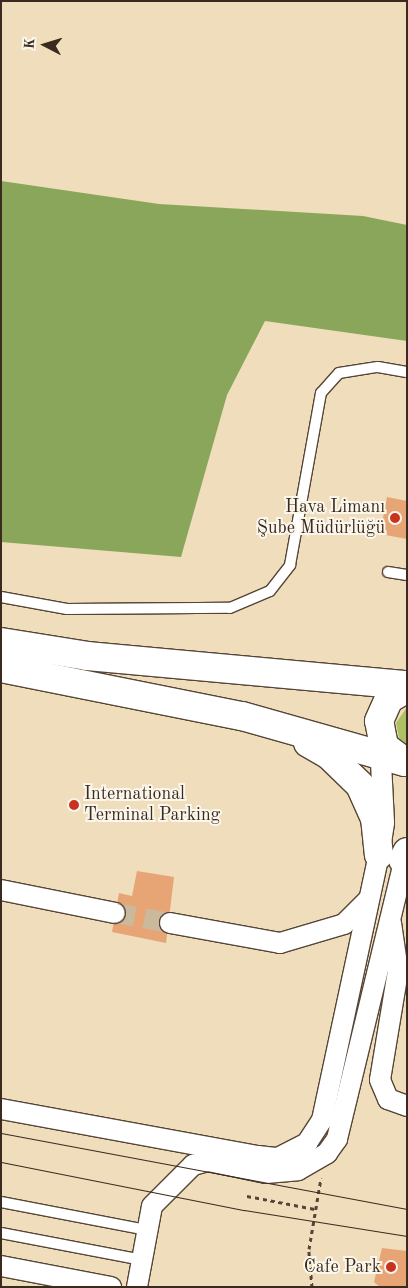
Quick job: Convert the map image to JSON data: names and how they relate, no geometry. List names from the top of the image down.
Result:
{
  "places": ["Hava Limanı Şube Müdürlüğü", "International Terminal Parking", "Cafe Park"],
  "north": "left"
}
